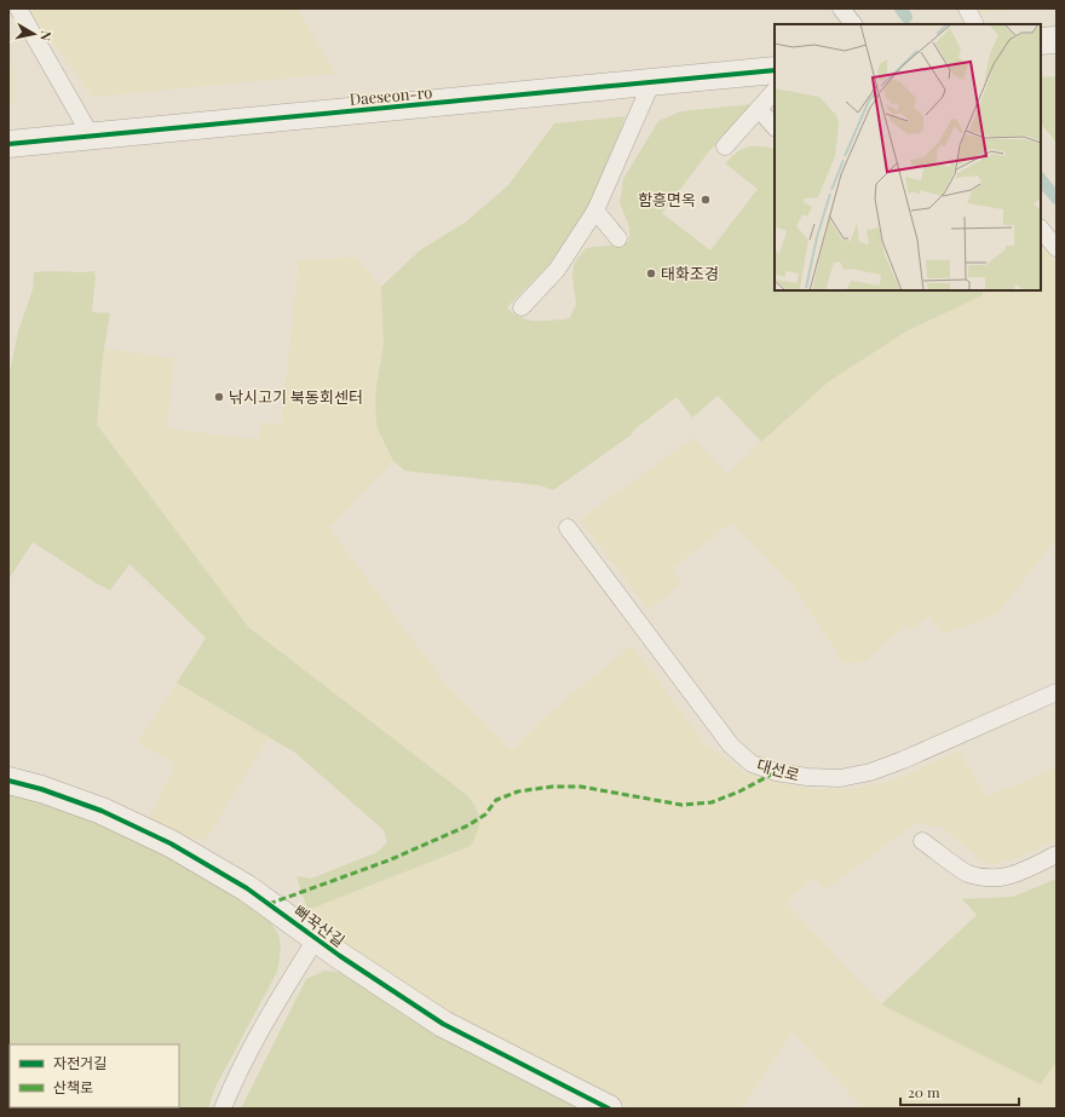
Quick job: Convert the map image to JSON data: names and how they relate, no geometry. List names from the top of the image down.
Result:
{
  "streets": {
    "street": ["Daeseon-ro", "뻐꾹산길"],
    "lane": ["대선로"]
  },
  "places": ["함흥면옥", "태화조경", "낚시고기 북동회센터"],
  "legend": ["자전거길", "산책로"],
  "scale_bar": "20 m",
  "north": "right"
}
